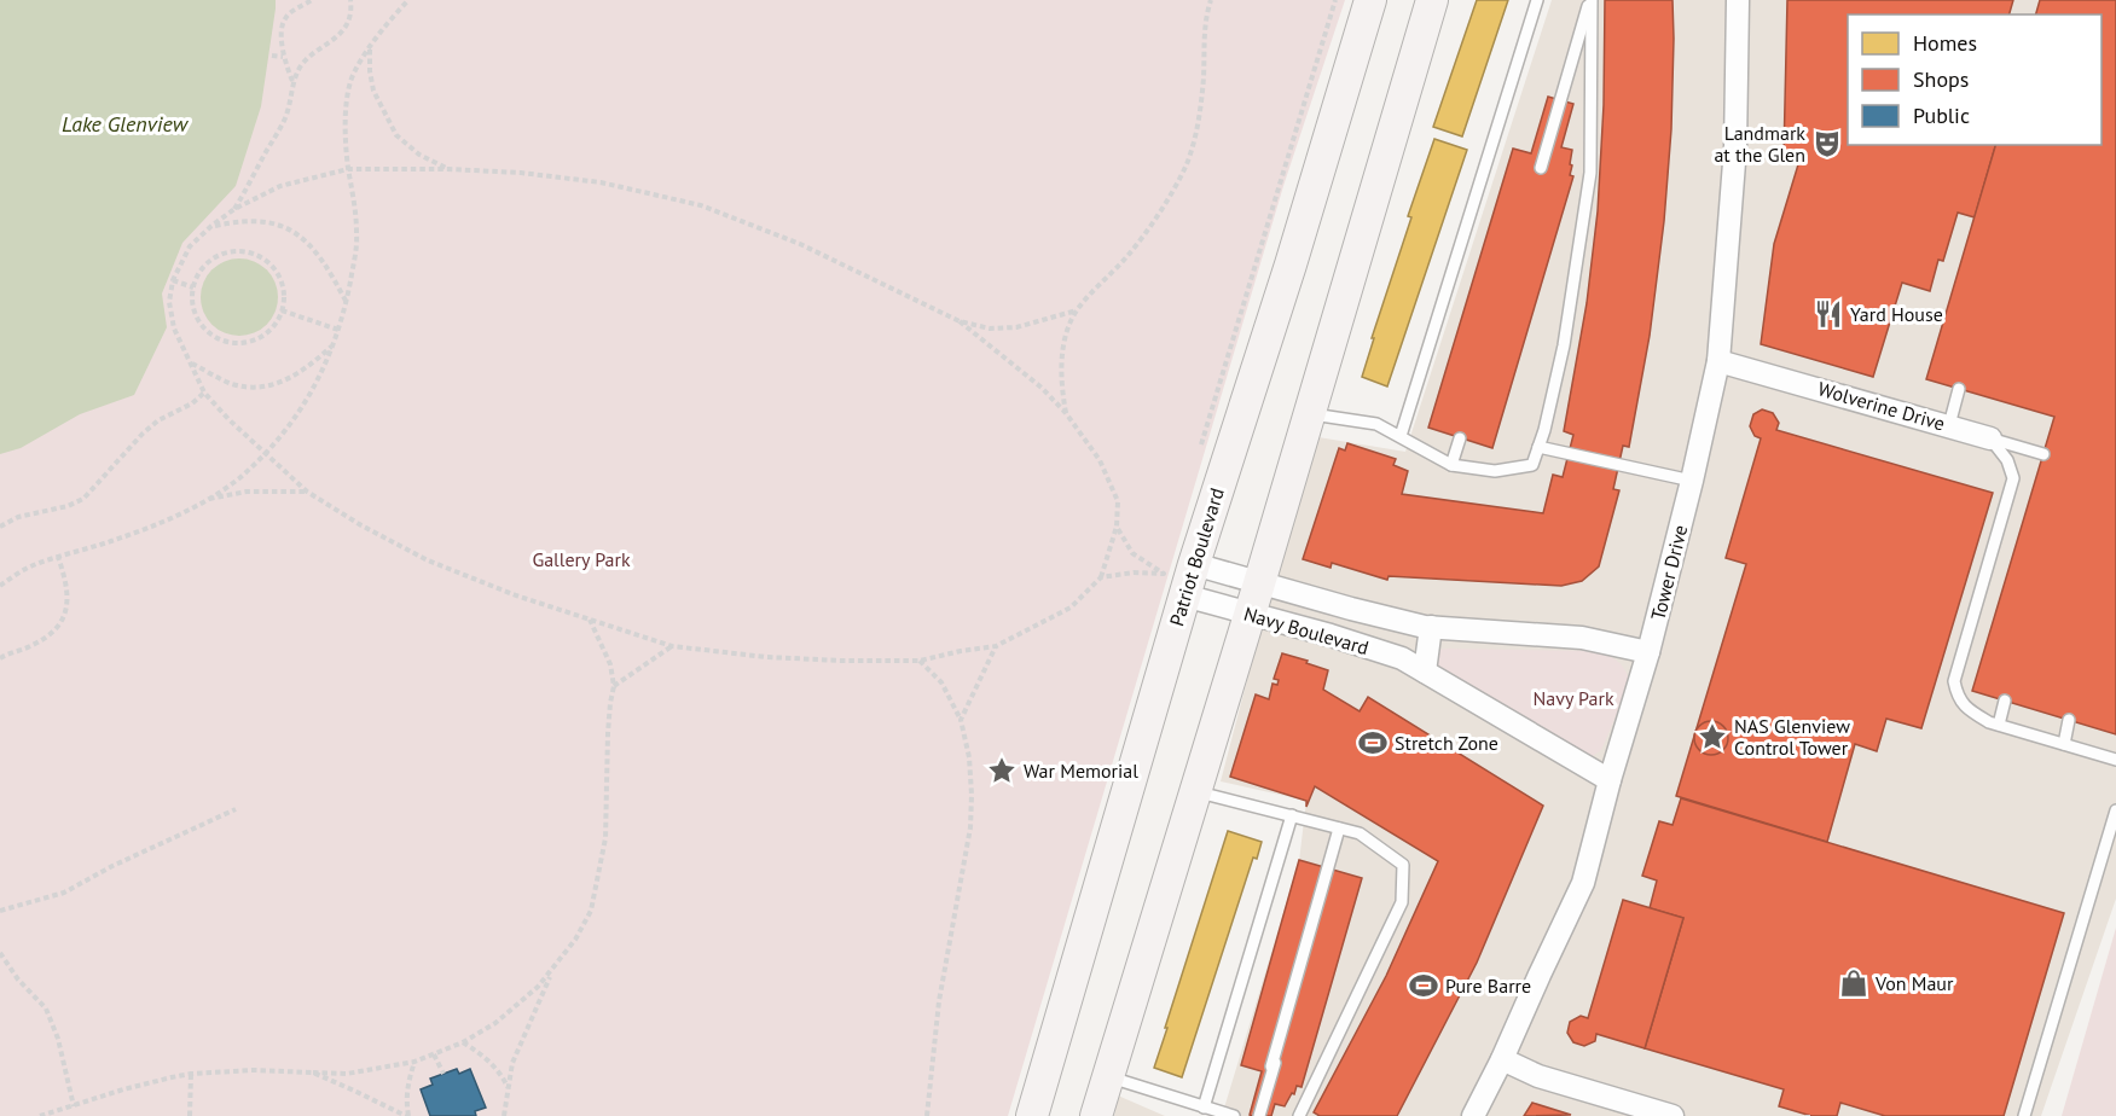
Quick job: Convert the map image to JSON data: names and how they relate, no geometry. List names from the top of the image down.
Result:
{
  "streets": {
    "main road": ["Patriot Boulevard"],
    "street": ["Wolverine Drive", "Tower Drive", "Navy Boulevard"]
  },
  "crossings": [
    ["Wolverine Drive", "Tower Drive"],
    ["Patriot Boulevard", "Navy Boulevard"],
    ["Tower Drive", "Navy Boulevard"]
  ],
  "water": ["Lake Glenview"],
  "parks": ["Gallery Park", "Navy Park"],
  "places": {
    "theatre": ["Landmark at the Glen"],
    "restaurant": ["Yard House"],
    "place": ["NAS Glenview Control Tower", "War Memorial"],
    "sports": ["Stretch Zone", "Pure Barre"],
    "shop": ["Von Maur"]
  },
  "legend": ["Homes", "Shops", "Public"]
}
